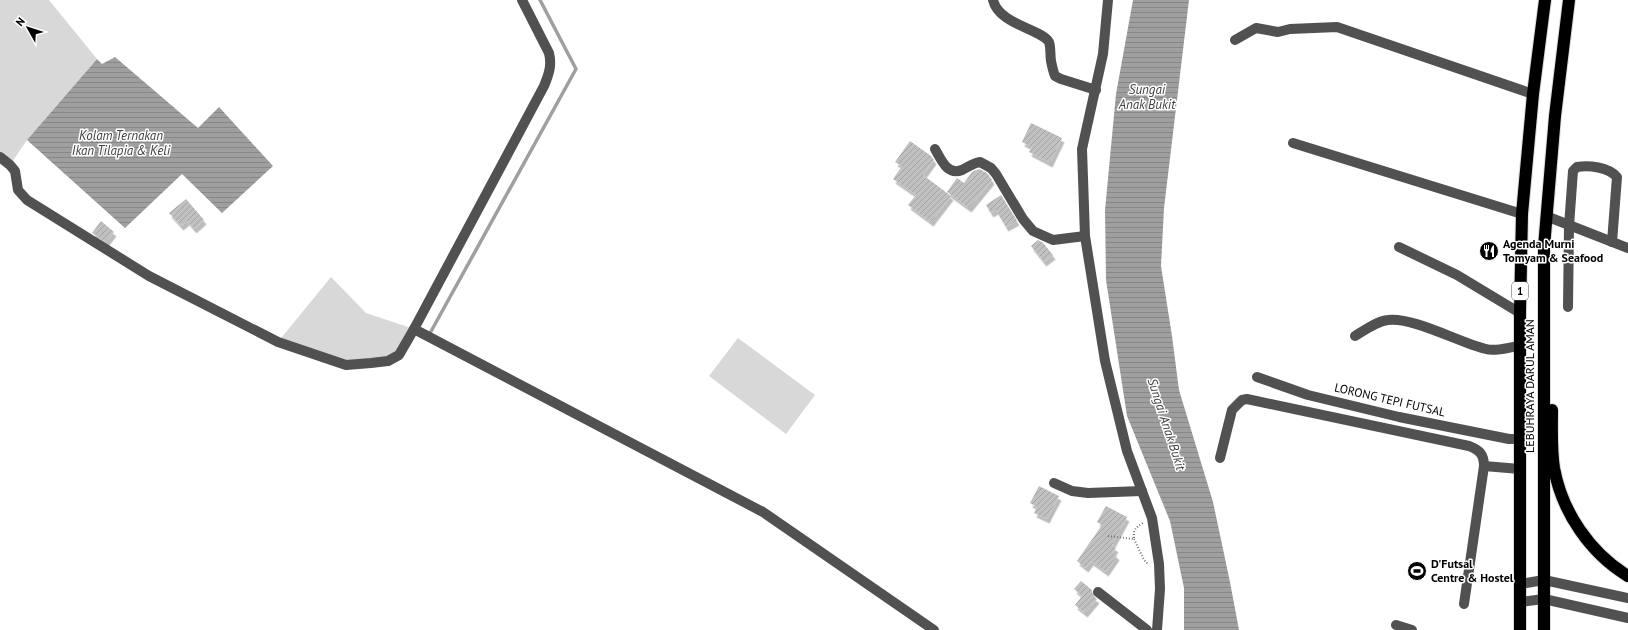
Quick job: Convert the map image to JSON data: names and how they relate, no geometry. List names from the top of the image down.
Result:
{
  "streets": {
    "highway": ["1", "LEBUHRAYA DARUL AMAN"],
    "street": ["LORONG TEPI FUTSAL"]
  },
  "crossings": [
    ["LEBUHRAYA DARUL AMAN", "LORONG TEPI FUTSAL"]
  ],
  "water": ["Sungai Anak Bukit", "Kolam Ternakan Ikan Tilapia & Keli"],
  "places": {
    "restaurant": ["Agenda Murni Tomyam & Seafood"],
    "sports": ["D'Futsal Centre & Hostel"]
  },
  "north": "top left"
}
